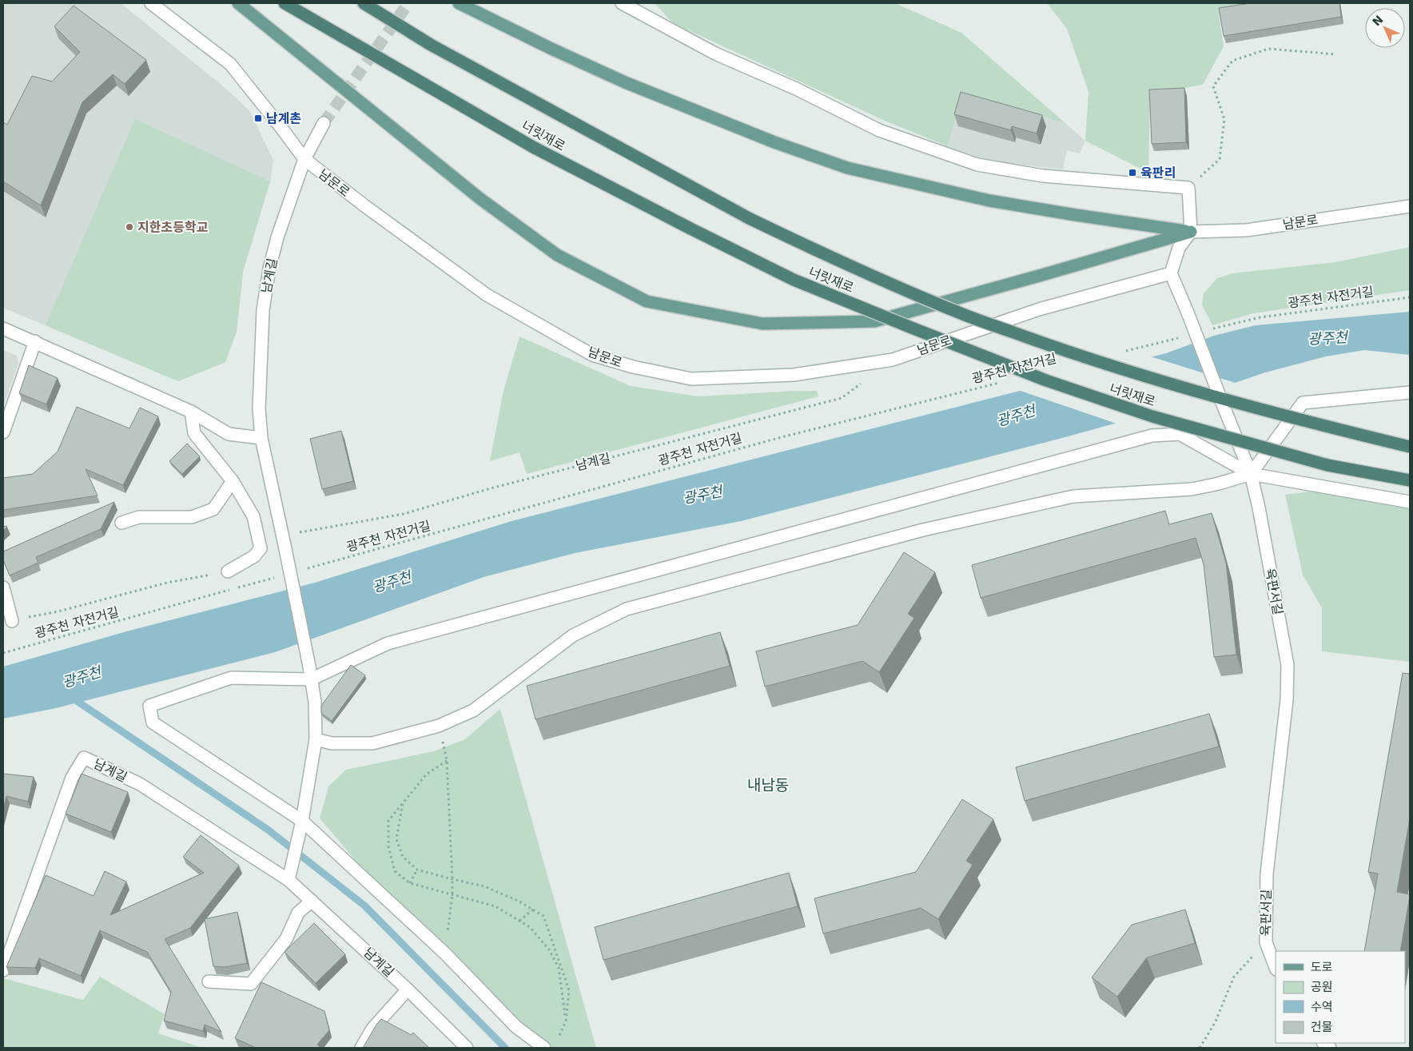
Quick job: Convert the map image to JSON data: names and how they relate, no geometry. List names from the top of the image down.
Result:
{
  "streets": {
    "highway": ["너릿재로"],
    "street": ["남문로", "남계길", "육판서길"],
    "path": ["광주천 자전거길"]
  },
  "crossings": [
    ["남문로", "남계길"],
    ["남문로", "육판서길"]
  ],
  "districts": ["내남동"],
  "water": ["광주천"],
  "places": {
    "transit": ["남계촌", "육판리"],
    "other": ["지한초등학교"]
  },
  "legend": [
    "도로",
    "공원",
    "수역",
    "건물"
  ],
  "north": "top left"
}
